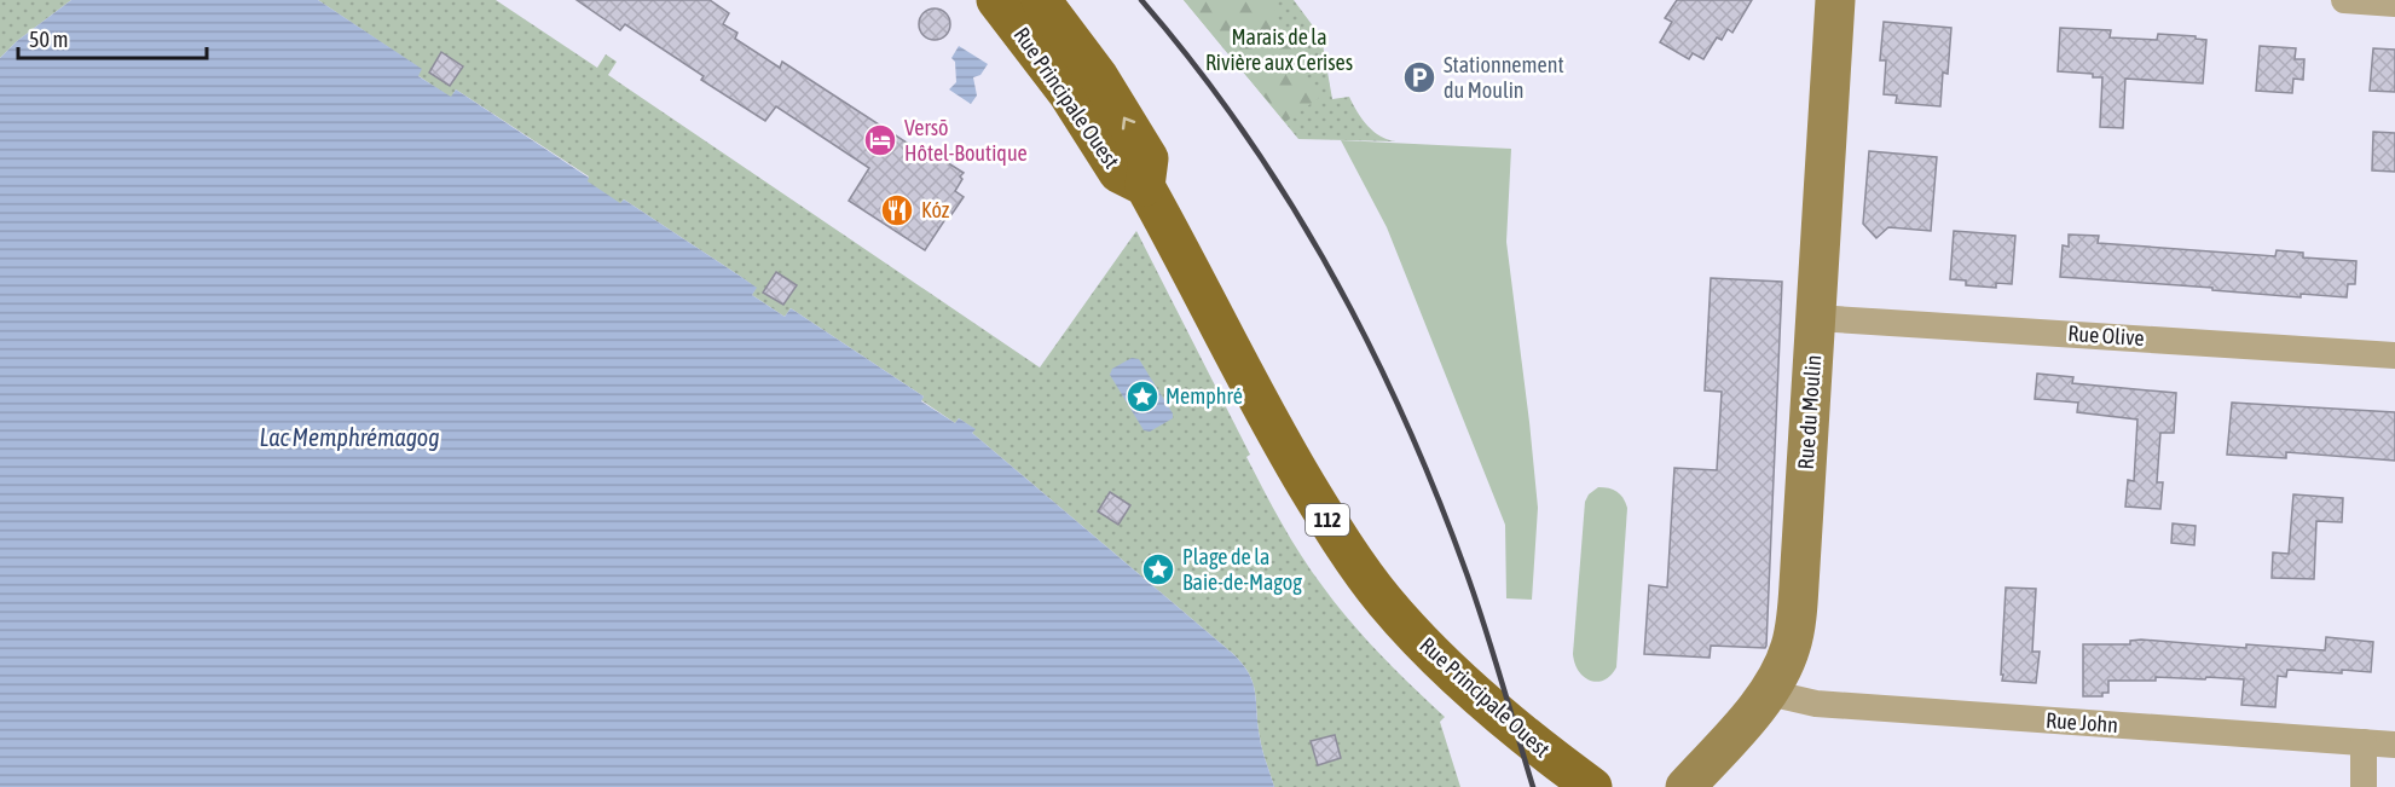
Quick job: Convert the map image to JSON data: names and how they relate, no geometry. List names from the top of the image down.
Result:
{
  "streets": {
    "main road": ["Rue Principale Ouest", "112"],
    "street": ["Rue Olive", "Rue du Moulin", "Rue John"]
  },
  "crossings": [
    ["Rue Olive", "Rue du Moulin"],
    ["Rue du Moulin", "Rue John"]
  ],
  "water": ["Lac Memphrémagog"],
  "parks": ["Marais de la Rivière aux Cerises"],
  "places": {
    "parking": ["Stationnement du Moulin"],
    "hotel": ["Versō Hôtel-Boutique"],
    "restaurant": ["Kóz"],
    "place": ["Memphré", "Plage de la Baie-de-Magog"]
  },
  "scale_bar": "50 m"
}
